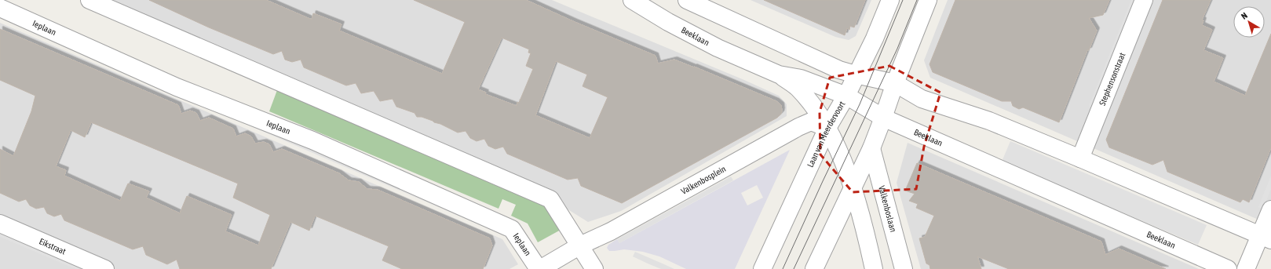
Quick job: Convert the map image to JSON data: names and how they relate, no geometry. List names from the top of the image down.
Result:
{
  "streets": {
    "street": [
      "Ieplaan",
      "Beeklaan",
      "Stephensonstraat",
      "Laan van Meerdervoort",
      "Valkenbosplein",
      "Valkenboslaan",
      "Eikstraat"
    ]
  },
  "crossings": [
    ["Ieplaan", "Valkenbosplein"],
    ["Beeklaan", "Laan van Meerdervoort"],
    ["Laan van Meerdervoort", "Valkenbosplein"]
  ],
  "north": "top left"
}
